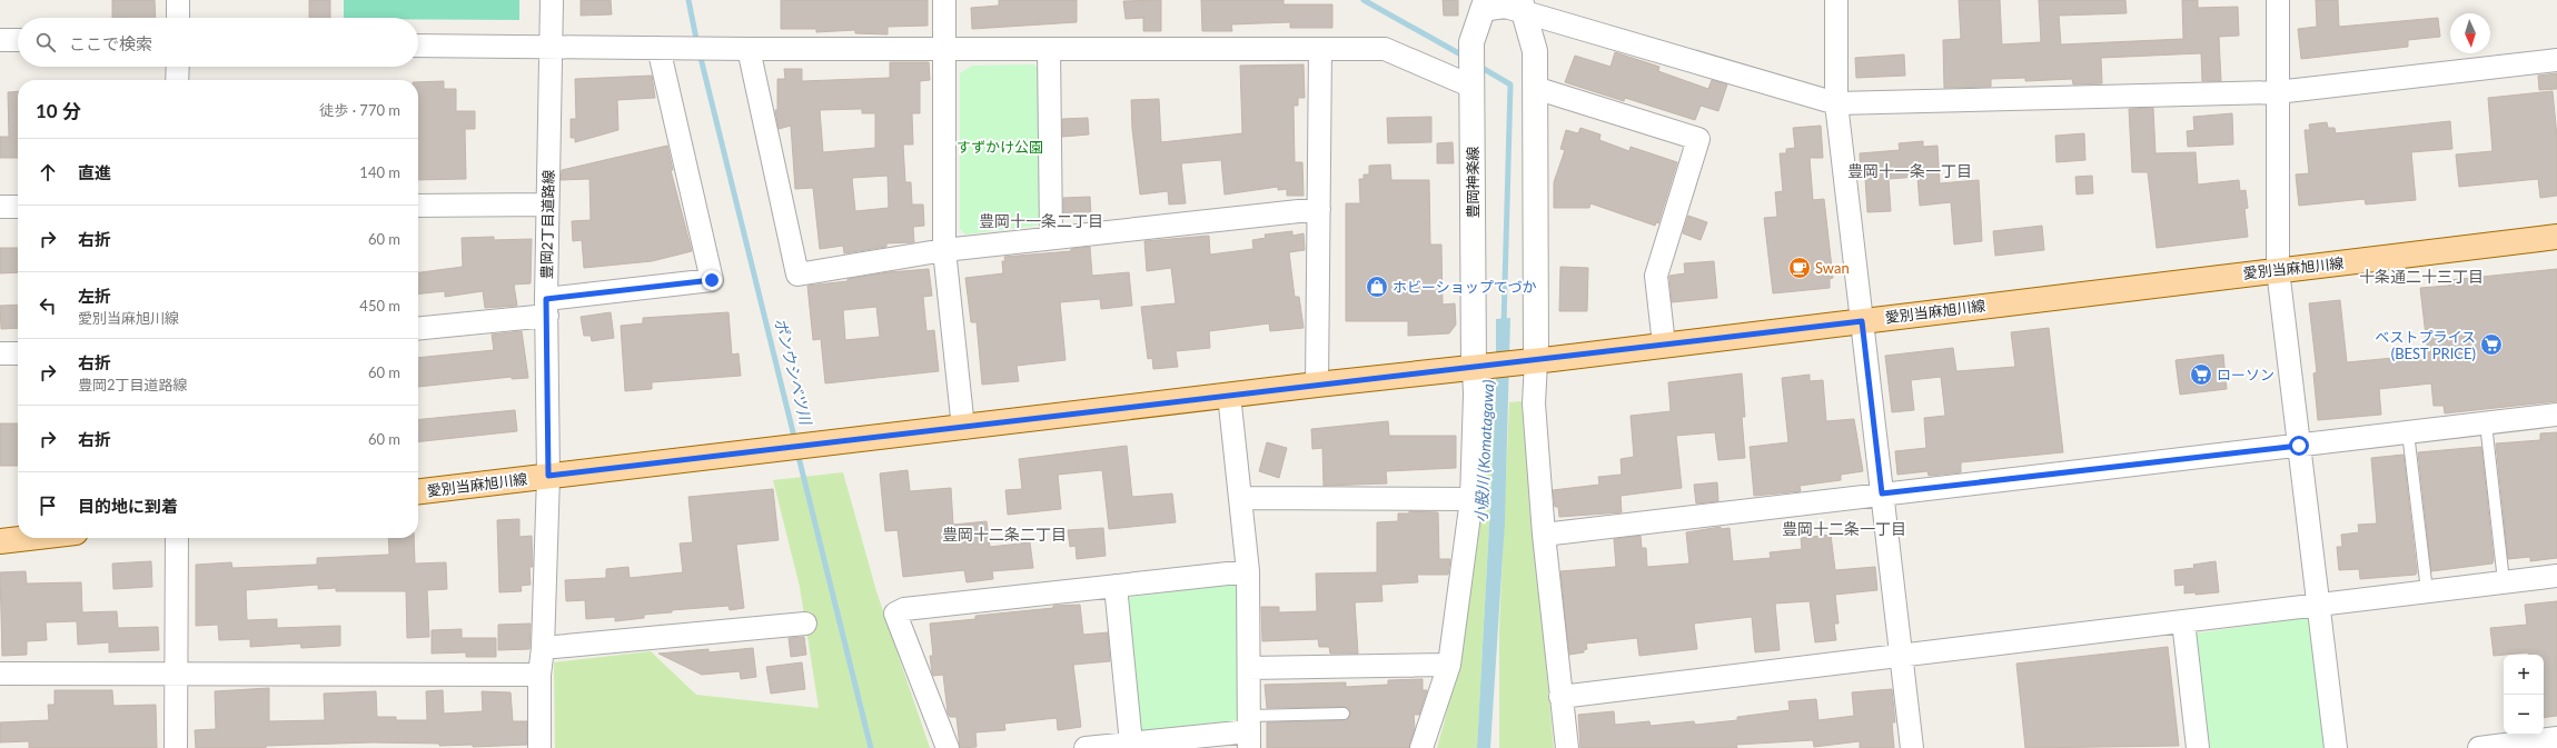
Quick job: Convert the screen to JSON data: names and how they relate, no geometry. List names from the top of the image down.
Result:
{
  "streets": {
    "main road": ["愛別当麻旭川線"],
    "street": ["豊岡神楽線", "豊岡2丁目道路線"]
  },
  "crossings": [
    ["豊岡神楽線", "愛別当麻旭川線"],
    ["豊岡2丁目道路線", "愛別当麻旭川線"]
  ],
  "districts": [
    "豊岡十一条一丁目",
    "豊岡十一条二丁目",
    "十条通二十三丁目",
    "豊岡十二条一丁目",
    "豊岡十二条二丁目"
  ],
  "water": ["ポンウシベツ川", "小股川 (Komatagawa)"],
  "parks": ["すずかけ公園"],
  "places": {
    "cafe": ["Swan"],
    "shop": ["ホビーショップてづか"],
    "supermarket": ["ベストプライス (BEST PRICE)", "ローソン"]
  },
  "north": "bottom",
  "page": {
    "search": "ここで検索",
    "heading": ["10 分", "徒歩 · 770 m"],
    "list": [
      ["直進", "140 m"],
      ["右折", "60 m"],
      ["左折", "愛別当麻旭川線", "450 m"],
      ["右折", "豊岡2丁目道路線", "60 m"],
      ["右折", "60 m"],
      "目的地に到着"
    ],
    "map_buttons": ["+", "−"]
  }
}
